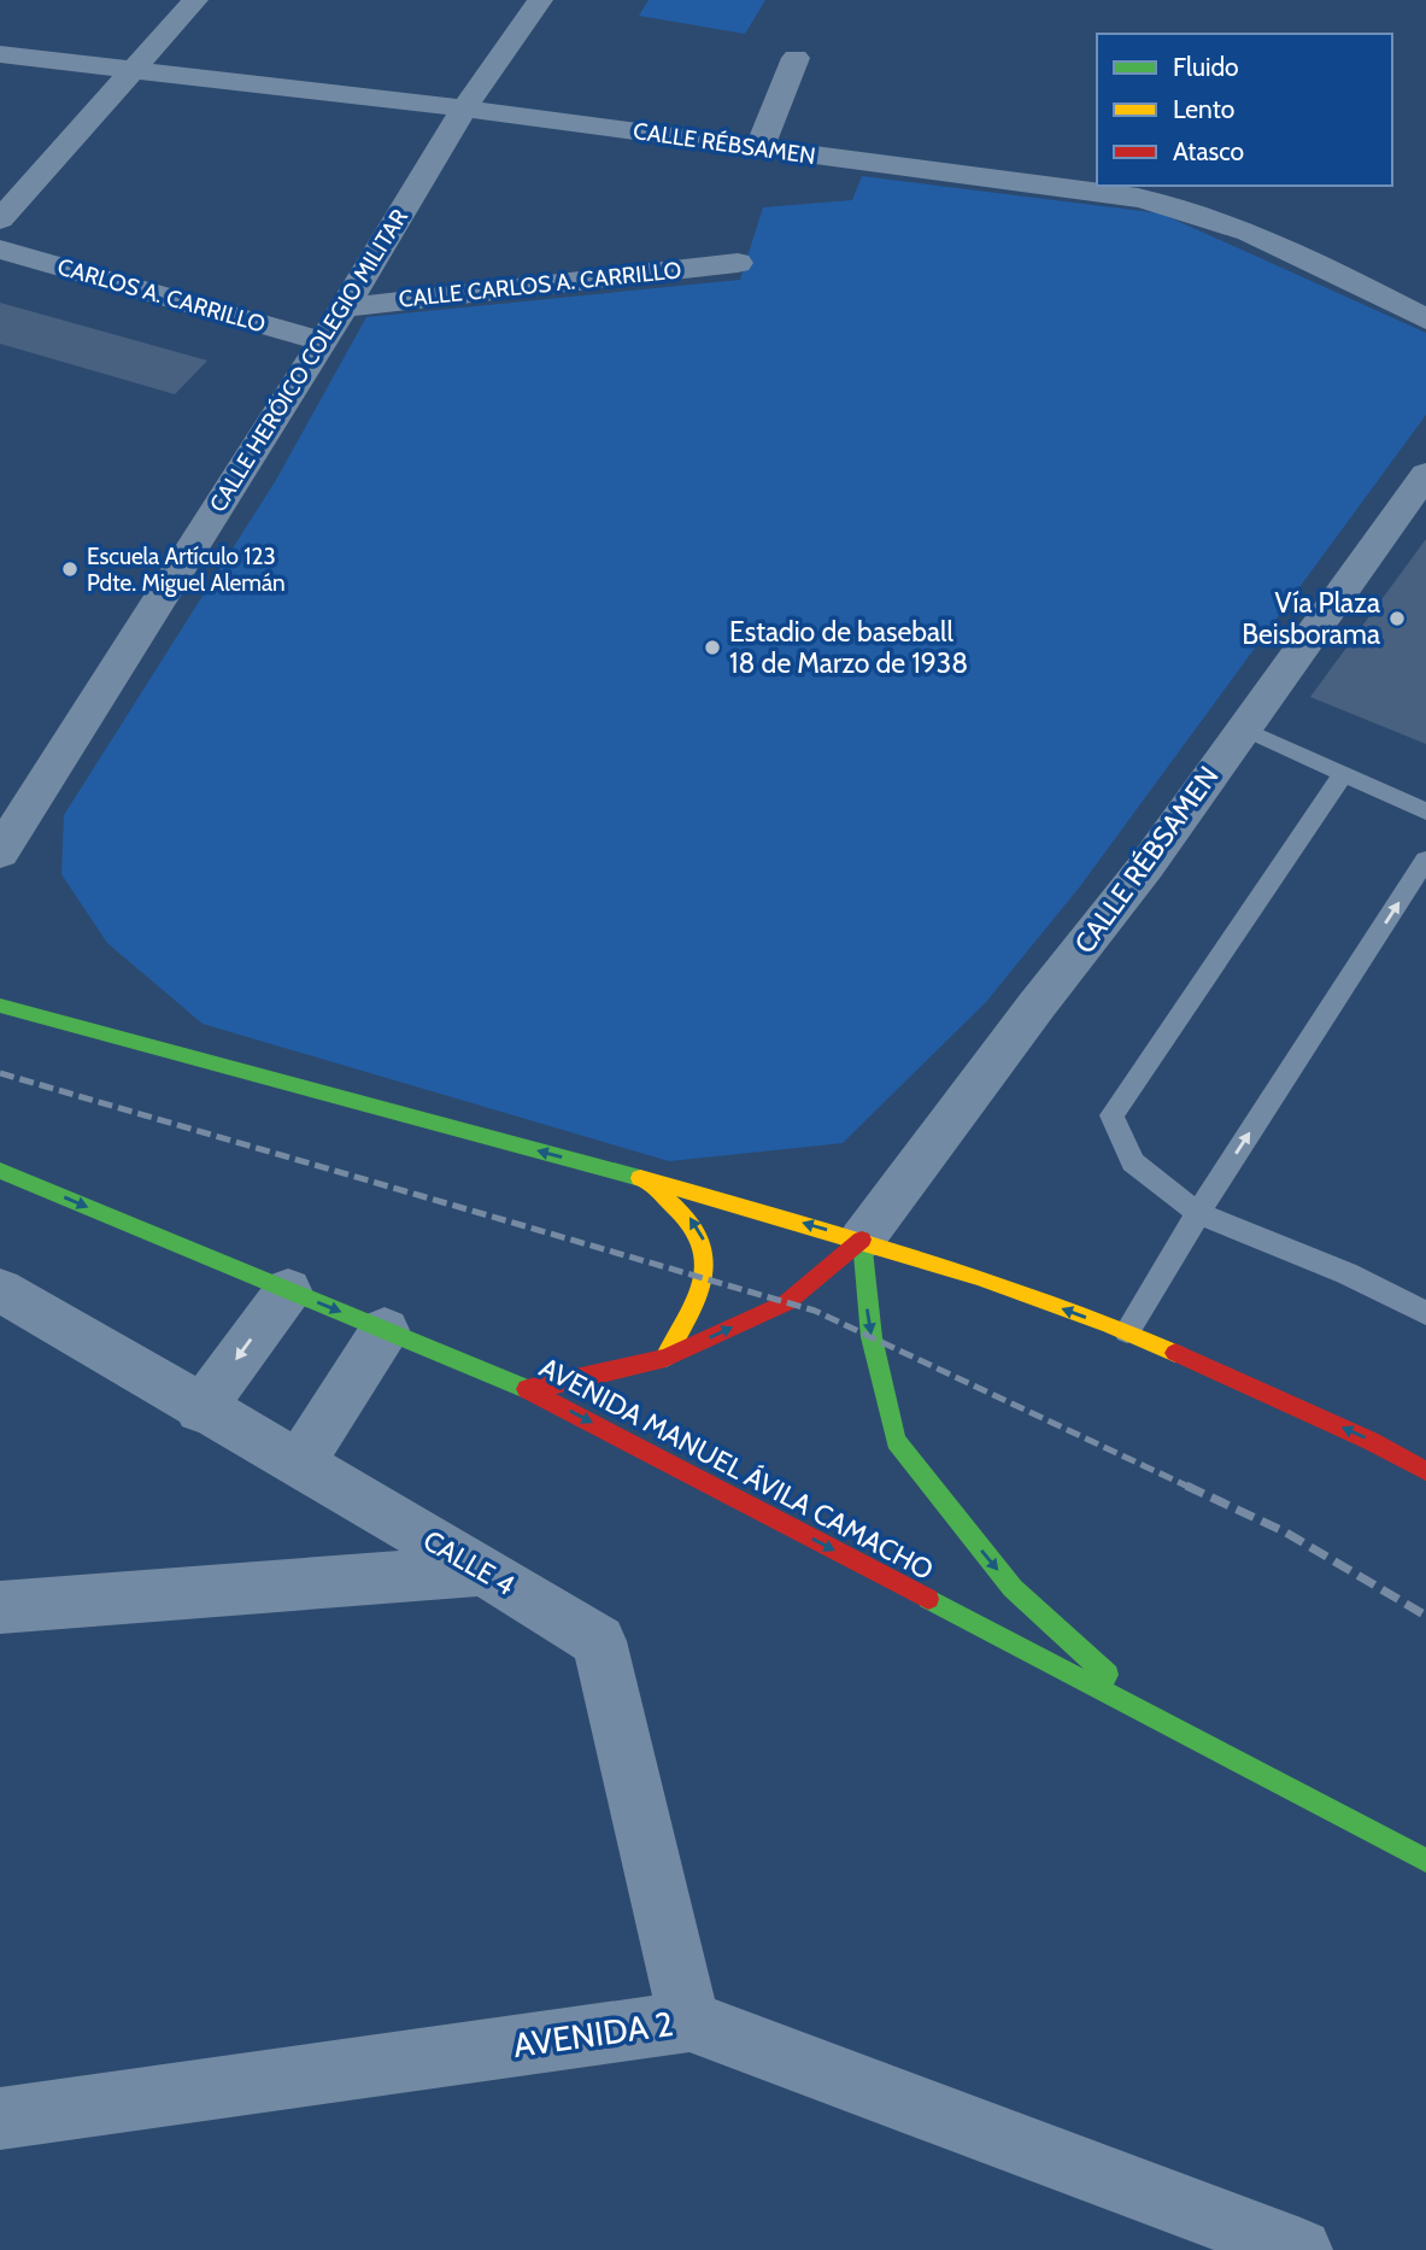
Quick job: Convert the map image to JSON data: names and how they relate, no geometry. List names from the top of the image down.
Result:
{
  "streets": {
    "main road": ["AVENIDA MANUEL ÁVILA CAMACHO"],
    "street": [
      "CALLE RÉBSAMEN",
      "CALLE CARLOS A. CARRILLO",
      "CARLOS A. CARRILLO",
      "CALLE HERÓICO COLEGIO MILITAR",
      "CALLE 4",
      "AVENIDA 2"
    ]
  },
  "crossings": [
    ["CALLE RÉBSAMEN", "CALLE HERÓICO COLEGIO MILITAR"],
    ["CALLE CARLOS A. CARRILLO", "CALLE HERÓICO COLEGIO MILITAR"],
    ["CARLOS A. CARRILLO", "CALLE HERÓICO COLEGIO MILITAR"],
    ["CALLE 4", "AVENIDA 2"]
  ],
  "one_way": ["AVENIDA MANUEL ÁVILA CAMACHO"],
  "places": ["Escuela Artículo 123 Pdte. Miguel Alemán", "Vía Plaza Beisborama", "Estadio de baseball 18 de Marzo de 1938"],
  "legend": ["Fluido", "Lento", "Atasco"]
}
